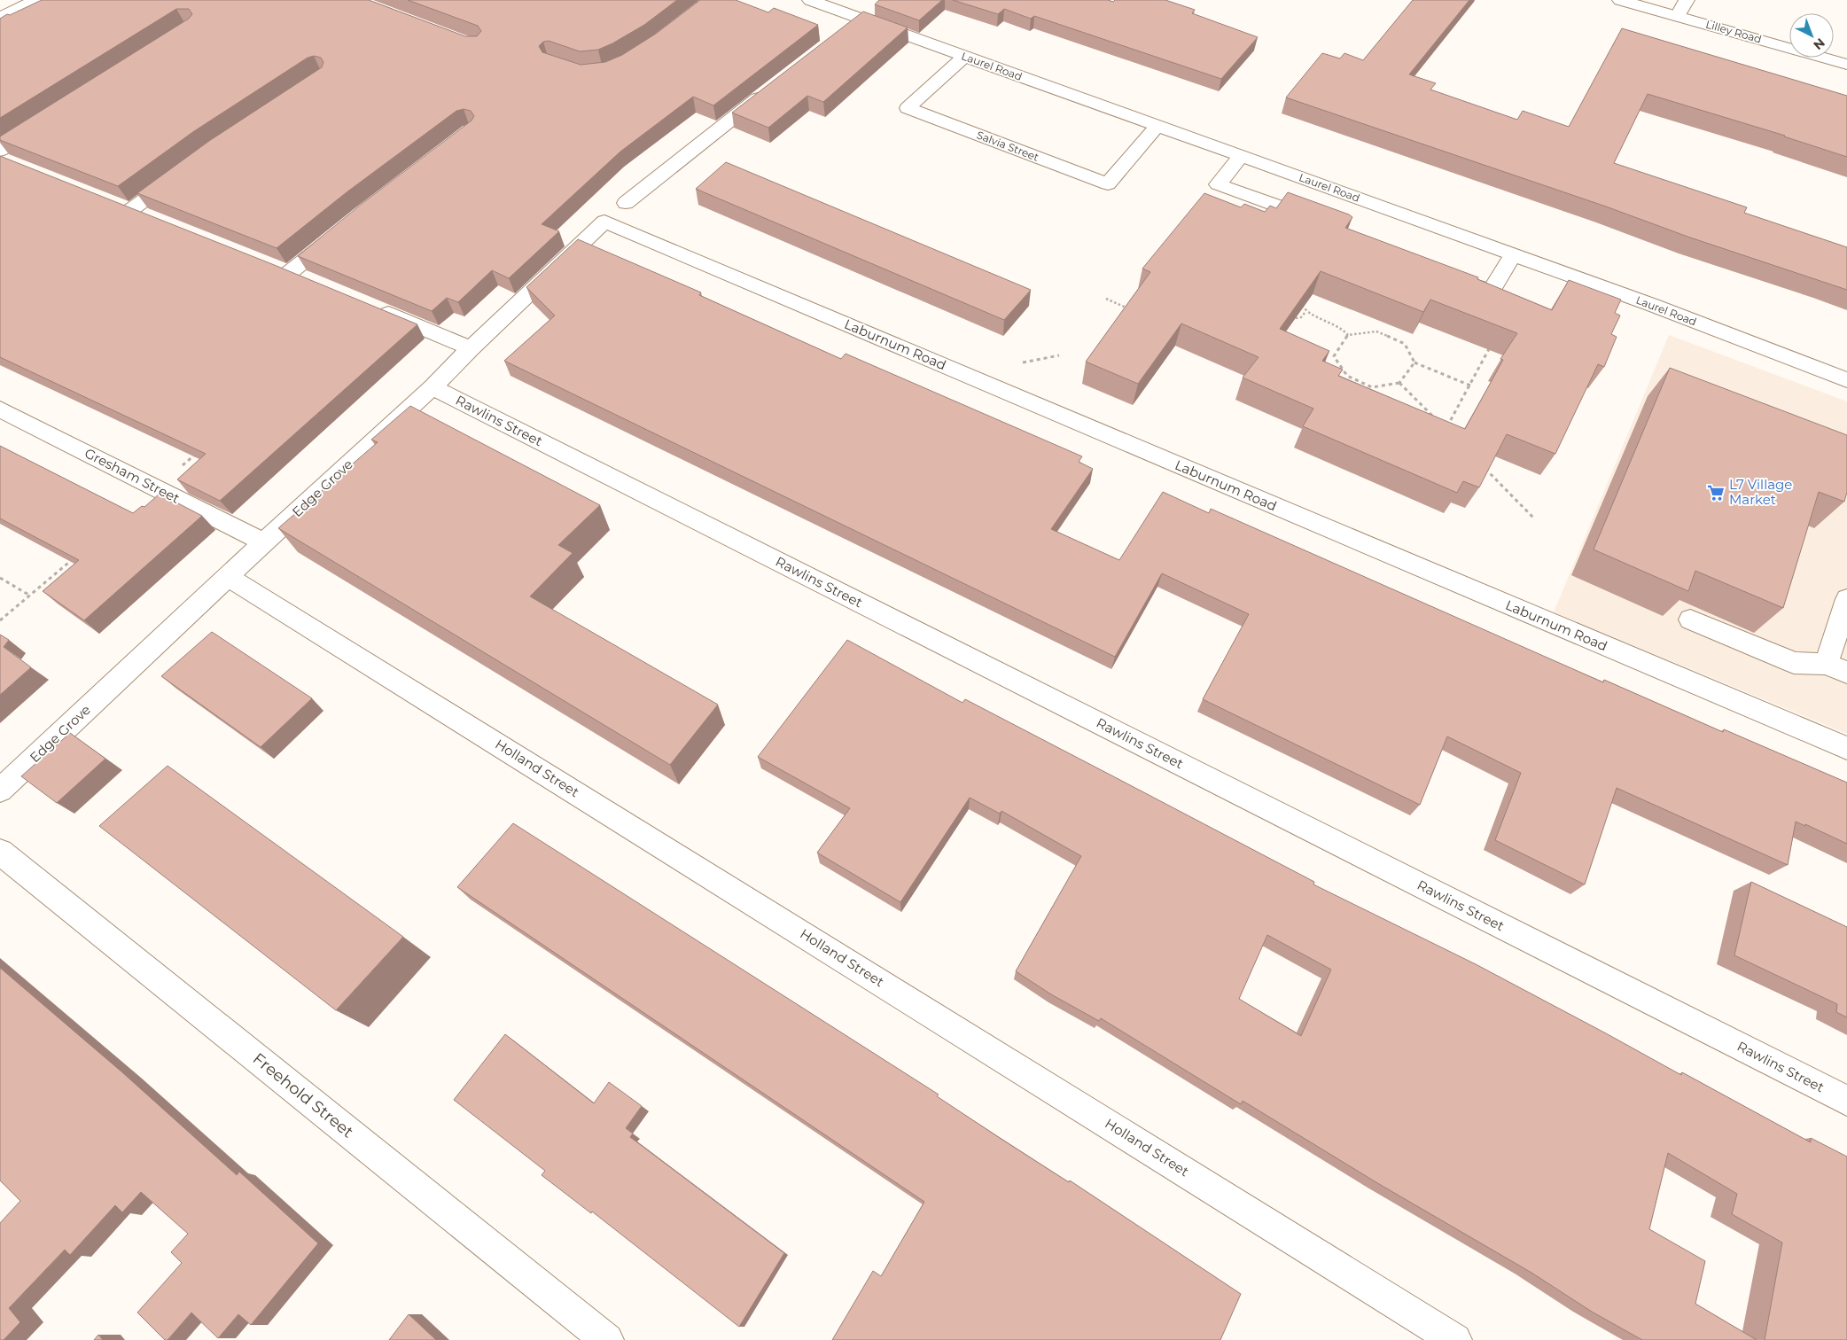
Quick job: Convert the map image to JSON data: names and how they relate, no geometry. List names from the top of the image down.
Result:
{
  "streets": {
    "main road": [
      "Lilley Road",
      "Laurel Road",
      "Salvia Street",
      "Laburnum Road",
      "Rawlins Street",
      "Gresham Street",
      "Edge Grove",
      "Holland Street",
      "Freehold Street"
    ]
  },
  "crossings": [
    ["Laurel Road", "Salvia Street"],
    ["Laburnum Road", "Edge Grove"],
    ["Rawlins Street", "Edge Grove"],
    ["Gresham Street", "Edge Grove"],
    ["Edge Grove", "Holland Street"]
  ],
  "places": {
    "supermarket": ["L7 Village Market"]
  },
  "north": "bottom right"
}
